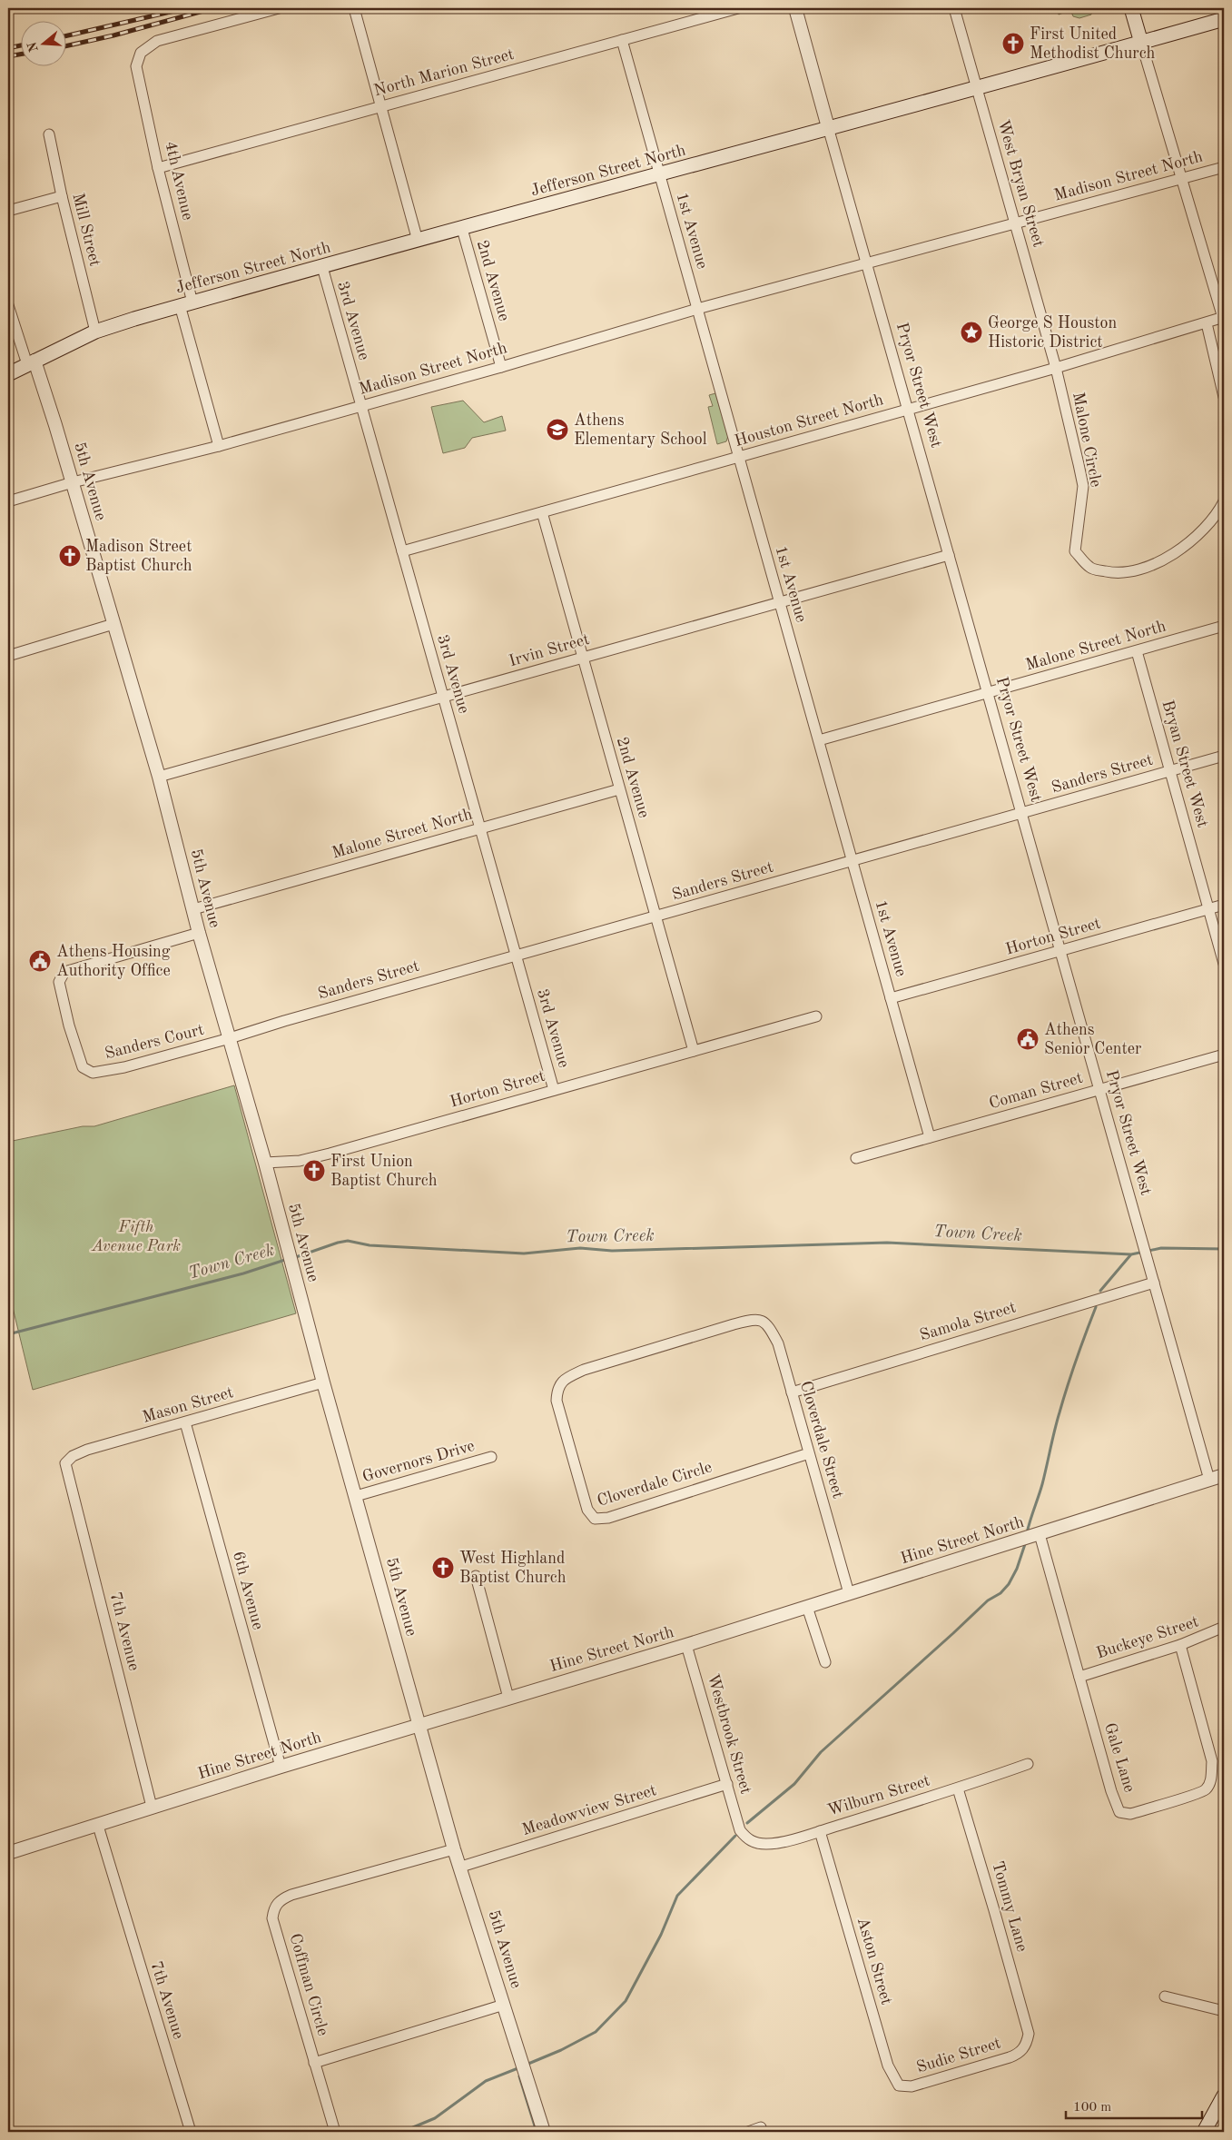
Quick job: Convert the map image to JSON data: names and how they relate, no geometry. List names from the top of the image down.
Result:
{
  "streets": {
    "main road": ["Jefferson Street North"],
    "street": [
      "North Marion Street",
      "Madison Street North",
      "4th Avenue",
      "West Bryan Street",
      "Mill Street",
      "1st Avenue",
      "2nd Avenue",
      "3rd Avenue",
      "Pryor Street West",
      "Houston Street North",
      "Malone Circle",
      "5th Avenue",
      "Malone Street North",
      "Irvin Street",
      "Bryan Street West",
      "Sanders Street",
      "Horton Street",
      "Sanders Court",
      "Coman Street",
      "Samola Street",
      "Mason Street",
      "Cloverdale Street",
      "Governors Drive",
      "Cloverdale Circle",
      "Hine Street North",
      "6th Avenue",
      "7th Avenue",
      "Buckeye Street",
      "Westbrook Street",
      "Gale Lane",
      "Wilburn Street",
      "Meadowview Street",
      "Tommy Lane",
      "Aston Street",
      "Coffman Circle",
      "Sudie Street"
    ]
  },
  "crossings": [
    ["North Marion Street", "4th Avenue"],
    ["North Marion Street", "1st Avenue"],
    ["Jefferson Street North", "4th Avenue"],
    ["Jefferson Street North", "West Bryan Street"],
    ["Jefferson Street North", "Mill Street"],
    ["Jefferson Street North", "1st Avenue"],
    ["Jefferson Street North", "2nd Avenue"],
    ["Jefferson Street North", "3rd Avenue"],
    ["Jefferson Street North", "Pryor Street West"],
    ["Jefferson Street North", "5th Avenue"],
    ["Madison Street North", "4th Avenue"],
    ["Madison Street North", "West Bryan Street"],
    ["Madison Street North", "1st Avenue"],
    ["Madison Street North", "2nd Avenue"],
    ["Madison Street North", "3rd Avenue"],
    ["Madison Street North", "Pryor Street West"],
    ["Madison Street North", "5th Avenue"],
    ["West Bryan Street", "Houston Street North"],
    ["West Bryan Street", "Malone Circle"],
    ["1st Avenue", "Houston Street North"],
    ["1st Avenue", "Malone Street North"],
    ["1st Avenue", "Irvin Street"],
    ["1st Avenue", "Sanders Street"],
    ["1st Avenue", "Horton Street"],
    ["1st Avenue", "Coman Street"],
    ["2nd Avenue", "Houston Street North"],
    ["2nd Avenue", "Malone Street North"],
    ["2nd Avenue", "Irvin Street"],
    ["2nd Avenue", "Sanders Street"],
    ["2nd Avenue", "Horton Street"],
    ["3rd Avenue", "Houston Street North"],
    ["3rd Avenue", "Malone Street North"],
    ["3rd Avenue", "Irvin Street"],
    ["3rd Avenue", "Sanders Street"],
    ["3rd Avenue", "Horton Street"],
    ["Pryor Street West", "Houston Street North"],
    ["Pryor Street West", "Malone Street North"],
    ["Pryor Street West", "Irvin Street"],
    ["Pryor Street West", "Sanders Street"],
    ["Pryor Street West", "Horton Street"],
    ["Pryor Street West", "Coman Street"],
    ["Pryor Street West", "Samola Street"],
    ["Pryor Street West", "Hine Street North"],
    ["Houston Street North", "Malone Circle"],
    ["5th Avenue", "Malone Street North"],
    ["5th Avenue", "Irvin Street"],
    ["5th Avenue", "Sanders Street"],
    ["5th Avenue", "Horton Street"],
    ["5th Avenue", "Sanders Court"],
    ["5th Avenue", "Mason Street"],
    ["5th Avenue", "Governors Drive"],
    ["5th Avenue", "Hine Street North"],
    ["5th Avenue", "Meadowview Street"],
    ["5th Avenue", "Coffman Circle"],
    ["Malone Street North", "Bryan Street West"],
    ["Bryan Street West", "Sanders Street"],
    ["Bryan Street West", "Horton Street"],
    ["Sanders Street", "Sanders Court"],
    ["Samola Street", "Cloverdale Street"],
    ["Mason Street", "6th Avenue"],
    ["Mason Street", "7th Avenue"],
    ["Cloverdale Street", "Cloverdale Circle"],
    ["Cloverdale Street", "Hine Street North"],
    ["Hine Street North", "6th Avenue"],
    ["Hine Street North", "7th Avenue"],
    ["Hine Street North", "Westbrook Street"],
    ["Hine Street North", "Gale Lane"],
    ["Buckeye Street", "Gale Lane"],
    ["Westbrook Street", "Wilburn Street"],
    ["Westbrook Street", "Meadowview Street"],
    ["Wilburn Street", "Tommy Lane"],
    ["Wilburn Street", "Aston Street"],
    ["Tommy Lane", "Sudie Street"],
    ["Aston Street", "Sudie Street"]
  ],
  "water": ["Town Creek"],
  "parks": ["Fifth Avenue Park"],
  "places": {
    "church": [
      "First United Methodist Church",
      "Madison Street Baptist Church",
      "First Union Baptist Church",
      "West Highland Baptist Church"
    ],
    "place": ["George S Houston Historic District"],
    "school or university": ["Athens Elementary School"],
    "public building": ["Athens Housing Authority Office", "Athens Senior Center"]
  },
  "scale_bar": "100 m",
  "north": "left"
}
